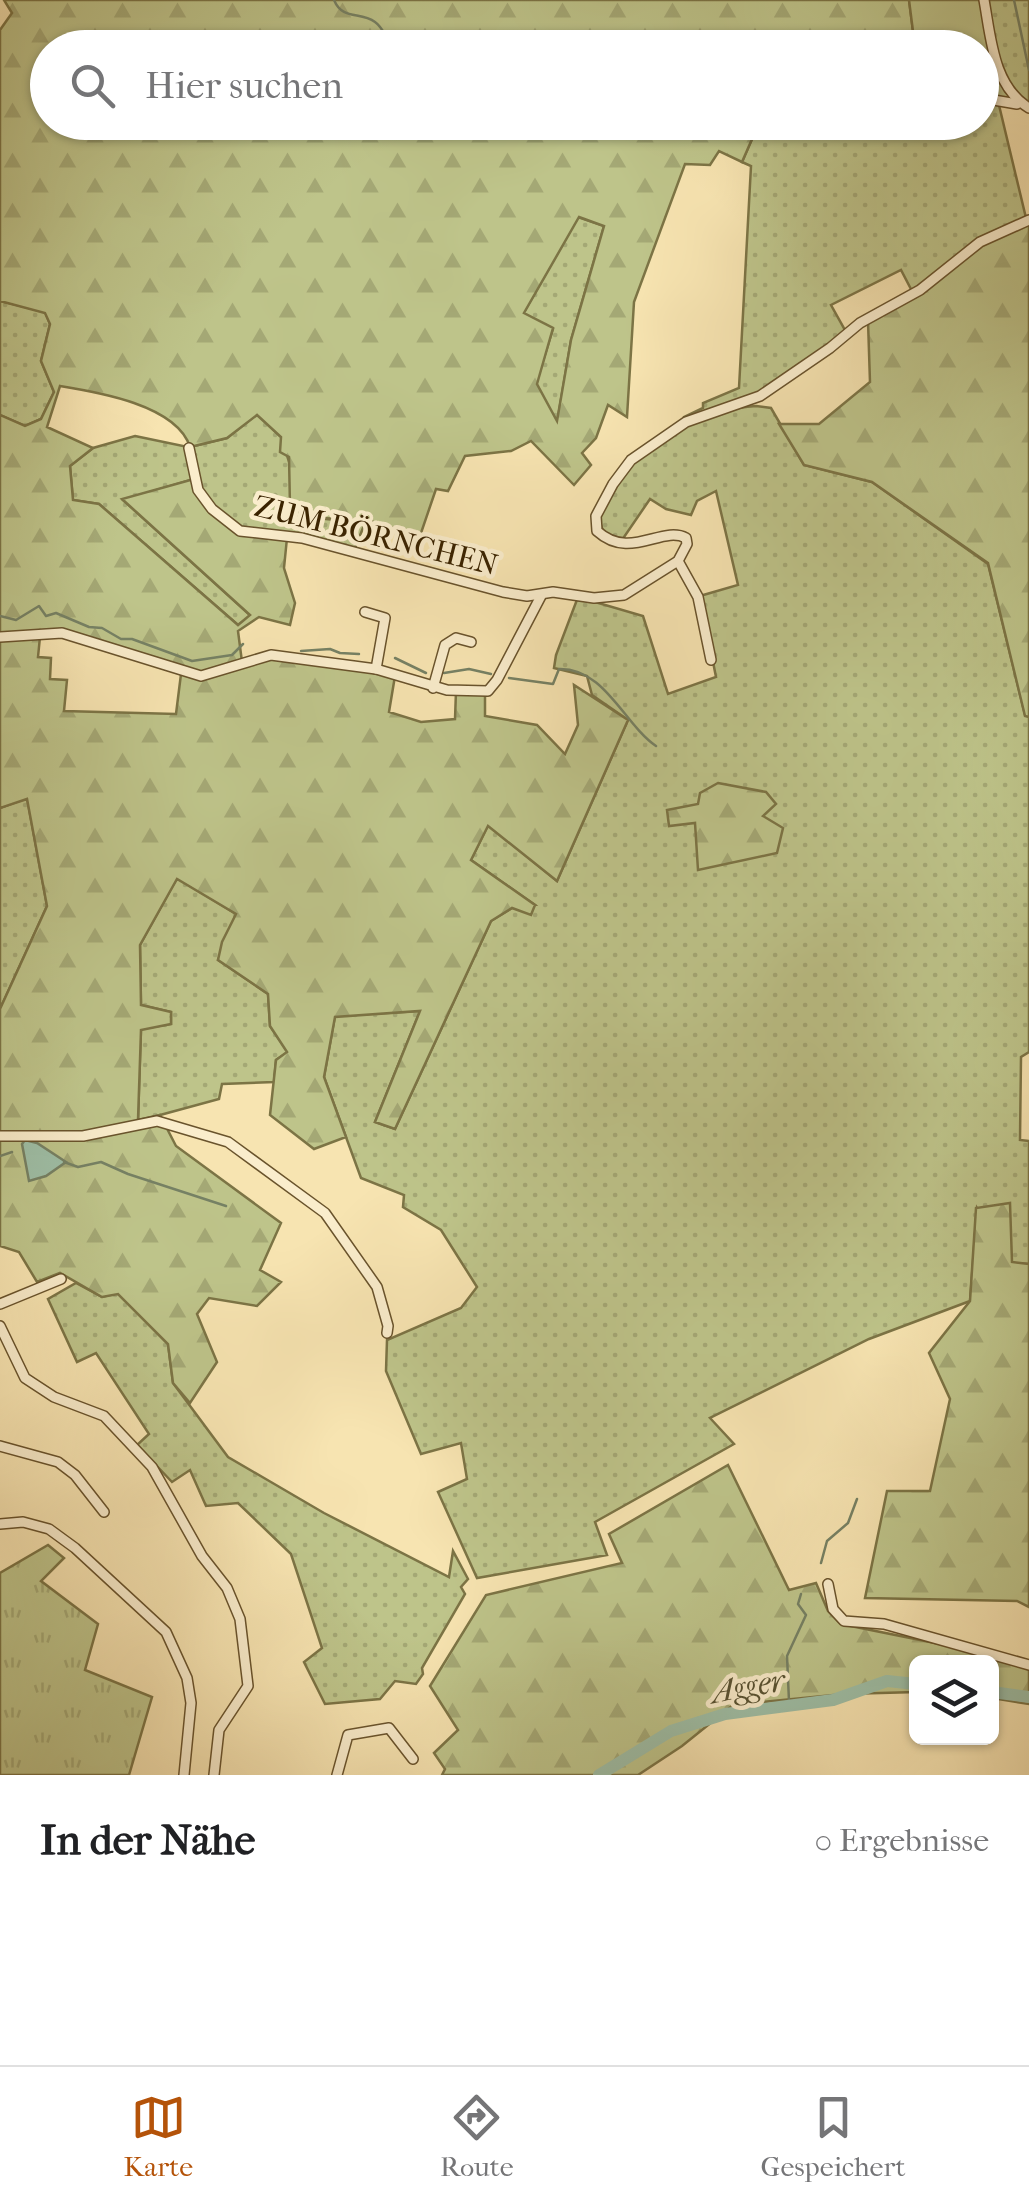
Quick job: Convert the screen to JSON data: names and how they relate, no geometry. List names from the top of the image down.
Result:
{
  "streets": {
    "street": ["ZUM BÖRNCHEN"]
  },
  "water": ["Agger"],
  "page": {
    "search": "Hier suchen",
    "heading": ["In der Nähe", "0 Ergebnisse"],
    "nav": ["Karte", "Route", "Gespeichert"]
  }
}
